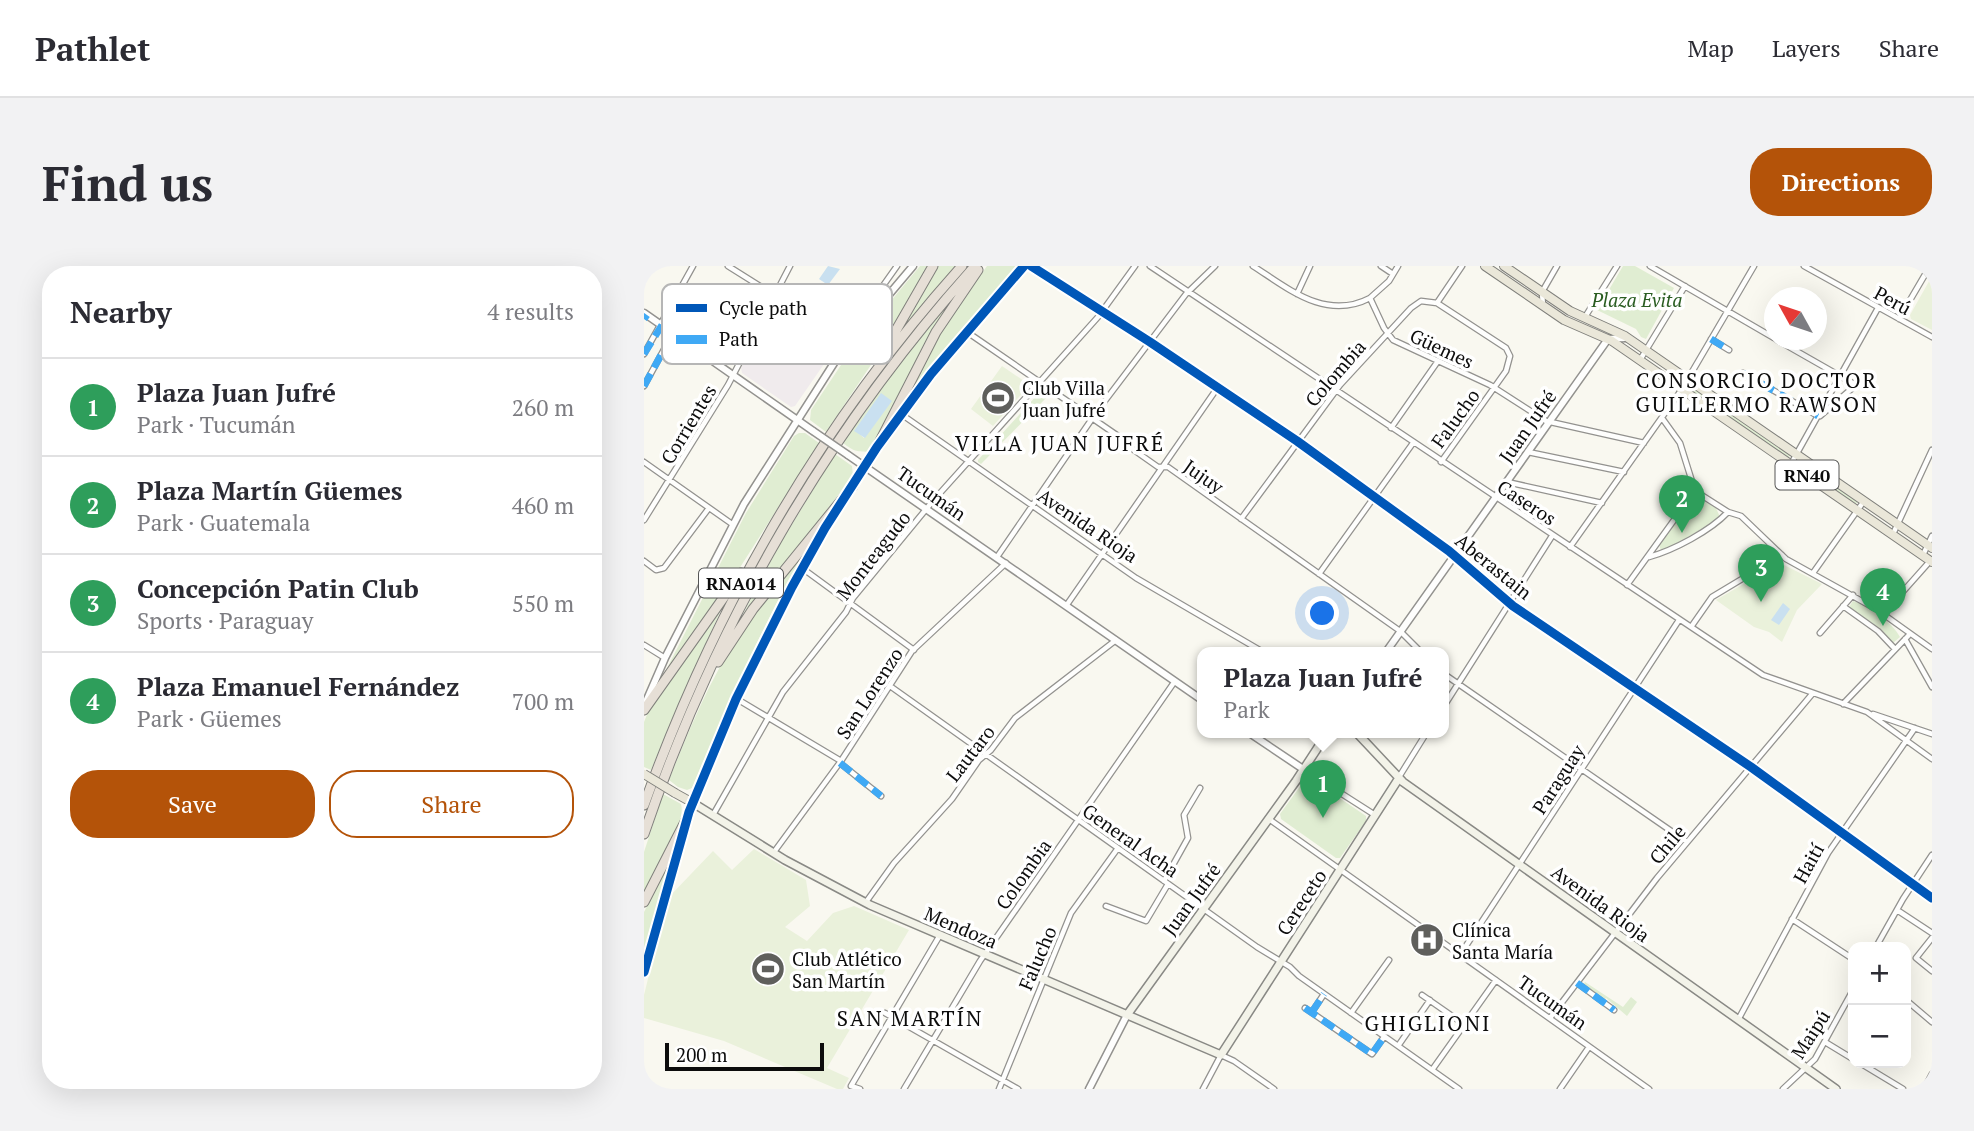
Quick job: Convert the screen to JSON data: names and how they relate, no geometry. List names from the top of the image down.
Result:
{
  "streets": {
    "highway": ["RNA014"],
    "main road": [
      "Juan Jufré",
      "RN40",
      "Avenida Rioja",
      "Cereceto",
      "Mendoza"
    ],
    "street": [
      "Perú",
      "Güemes",
      "Colombia",
      "Falucho",
      "Corrientes",
      "Jujuy",
      "Tucumán",
      "Caseros",
      "Monteagudo",
      "Aberastain",
      "San Lorenzo",
      "Lautaro",
      "Paraguay",
      "General Acha",
      "Chile",
      "Haití",
      "Maipú"
    ]
  },
  "crossings": [
    ["Güemes", "Colombia"],
    ["Güemes", "Falucho"],
    ["Güemes", "Juan Jufré"],
    ["Colombia", "Falucho"],
    ["Colombia", "Jujuy"],
    ["Colombia", "Tucumán"],
    ["Colombia", "Caseros"],
    ["Colombia", "Aberastain"],
    ["Colombia", "General Acha"],
    ["Colombia", "Mendoza"],
    ["Falucho", "Jujuy"],
    ["Falucho", "Caseros"],
    ["Falucho", "Aberastain"],
    ["Falucho", "General Acha"],
    ["Falucho", "Mendoza"],
    ["Corrientes", "Tucumán"],
    ["Juan Jufré", "RN40"],
    ["Juan Jufré", "Jujuy"],
    ["Juan Jufré", "Tucumán"],
    ["Juan Jufré", "Caseros"],
    ["Juan Jufré", "Aberastain"],
    ["Juan Jufré", "General Acha"],
    ["Juan Jufré", "Mendoza"],
    ["Jujuy", "Monteagudo"],
    ["Tucumán", "Monteagudo"],
    ["Tucumán", "San Lorenzo"],
    ["Tucumán", "Lautaro"],
    ["Tucumán", "Paraguay"],
    ["Tucumán", "Chile"],
    ["Tucumán", "Cereceto"],
    ["Caseros", "Paraguay"],
    ["Caseros", "Chile"],
    ["Caseros", "Haití"],
    ["Avenida Rioja", "Monteagudo"],
    ["Avenida Rioja", "Paraguay"],
    ["Avenida Rioja", "Chile"],
    ["Avenida Rioja", "Haití"],
    ["Avenida Rioja", "Cereceto"],
    ["Avenida Rioja", "Maipú"],
    ["Monteagudo", "Aberastain"],
    ["Monteagudo", "Mendoza"],
    ["Aberastain", "Paraguay"],
    ["Aberastain", "Chile"],
    ["Aberastain", "Haití"],
    ["San Lorenzo", "General Acha"],
    ["San Lorenzo", "Mendoza"],
    ["Lautaro", "General Acha"],
    ["Lautaro", "Mendoza"],
    ["General Acha", "Cereceto"],
    ["Cereceto", "Mendoza"]
  ],
  "districts": [
    "CONSORCIO DOCTOR GUILLERMO RAWSON",
    "VILLA JUAN JUFRÉ",
    "SAN MARTÍN",
    "GHIGLIONI"
  ],
  "parks": ["Plaza Evita"],
  "places": {
    "sports": ["Club Villa Juan Jufré", "Club Atlético San Martín"],
    "hospital": ["Clínica Santa María"]
  },
  "legend": ["Cycle path", "Path"],
  "scale_bar": "200 m",
  "north": "top left",
  "page": {
    "header": "Pathlet",
    "nav": ["Map", "Layers", "Share"],
    "buttons": [
      "Directions",
      ["Save", "Share"]
    ],
    "title": "Find us",
    "heading": ["Nearby", "4 results"],
    "list": [
      {
        "mark": "1",
        "name": "Plaza Juan Jufré",
        "note": "Park · Tucumán",
        "value": "260 m"
      },
      {
        "mark": "2",
        "name": "Plaza Martín Güemes",
        "note": "Park · Guatemala",
        "value": "460 m"
      },
      {
        "mark": "3",
        "name": "Concepción Patin Club",
        "note": "Sports · Paraguay",
        "value": "550 m"
      },
      {
        "mark": "4",
        "name": "Plaza Emanuel Fernández",
        "note": "Park · Güemes",
        "value": "700 m"
      }
    ],
    "pins": [
      "2",
      "3",
      "4",
      "1"
    ],
    "popup": ["Plaza Juan Jufré", "Park"],
    "map_buttons": ["+", "−"],
    "scale": "200 m"
  }
}
